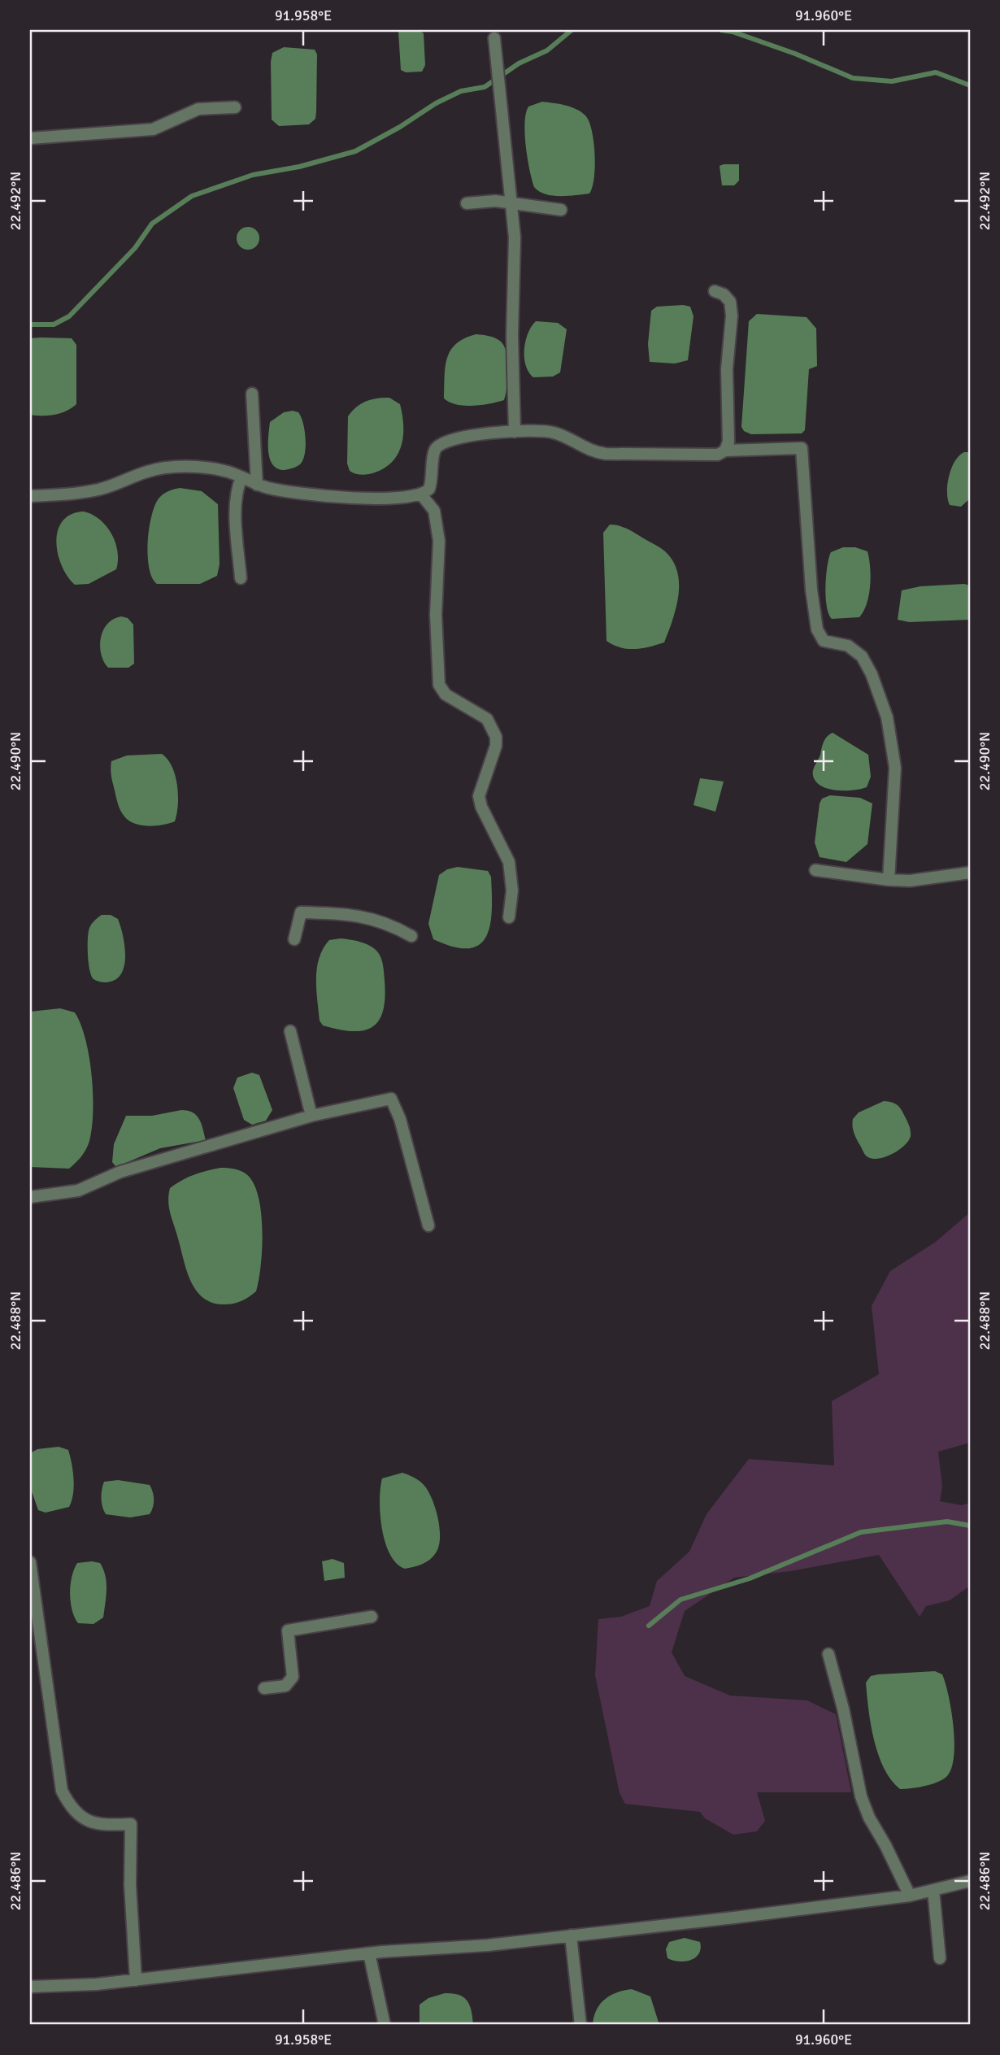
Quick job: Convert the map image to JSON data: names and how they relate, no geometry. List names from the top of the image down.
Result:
{
  "coordinates": [
    "91.958°E",
    "91.960°E",
    "22.492°N",
    "22.490°N",
    "22.488°N",
    "22.486°N"
  ]
}
